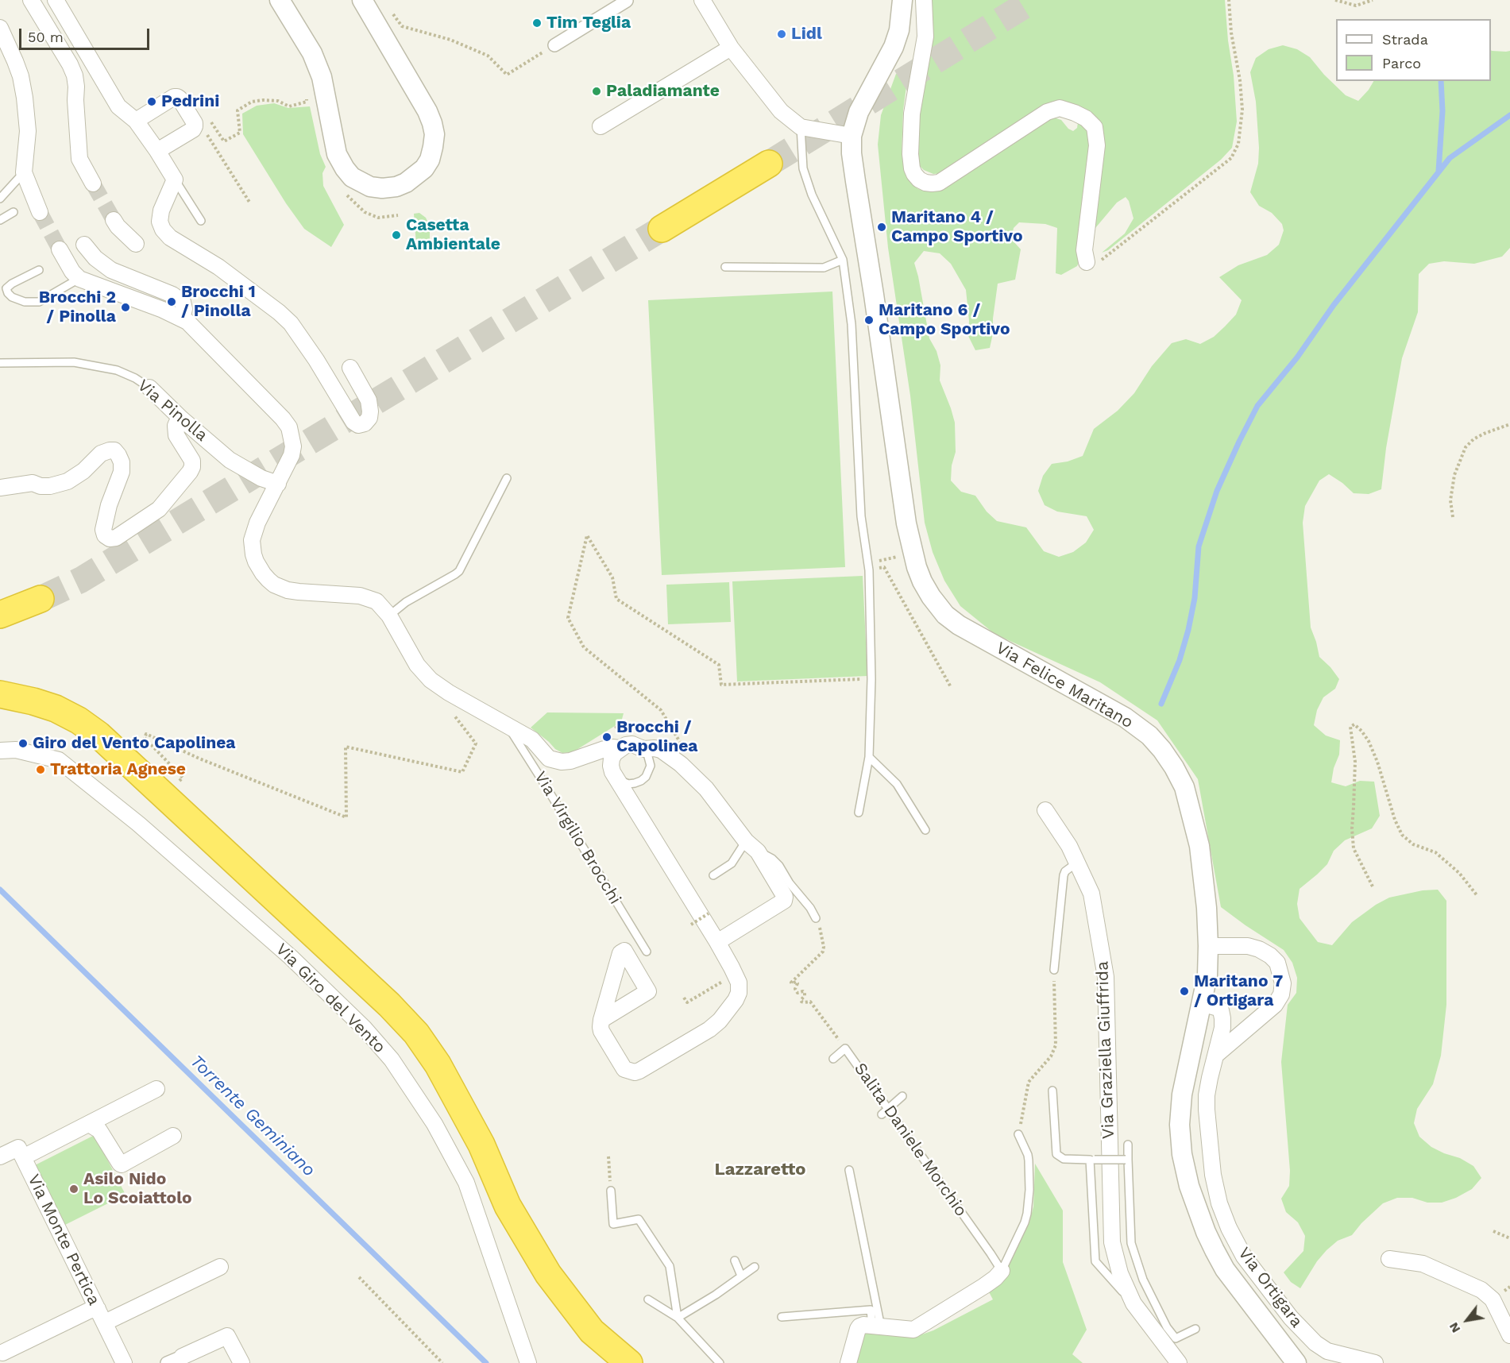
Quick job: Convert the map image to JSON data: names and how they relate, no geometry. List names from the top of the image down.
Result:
{
  "streets": {
    "street": [
      "Via Pinolla",
      "Via Felice Maritano",
      "Via Virgilio Brocchi",
      "Via Giro del Vento",
      "Via Graziella Giuffrida",
      "Via Monte Pertica",
      "Via Ortigara"
    ],
    "lane": ["Salita Daniele Morchio"]
  },
  "crossings": [
    ["Via Pinolla", "Via Virgilio Brocchi"],
    ["Via Felice Maritano", "Via Ortigara"]
  ],
  "districts": ["Lazzaretto"],
  "water": ["Torrente Geminiano"],
  "places": [
    "Tim Teglia",
    "Lidl",
    "Paladiamante",
    "Pedrini",
    "Maritano 4 / Campo Sportivo",
    "Casetta Ambientale",
    "Brocchi 1 / Pinolla",
    "Brocchi 2 / Pinolla",
    "Maritano 6 / Campo Sportivo",
    "Brocchi / Capolinea",
    "Giro del Vento Capolinea",
    "Trattoria Agnese",
    "Maritano 7 / Ortigara",
    "Asilo Nido Lo Scoiattolo"
  ],
  "legend": ["Strada", "Parco"],
  "scale_bar": "50 m",
  "north": "bottom left"
}
